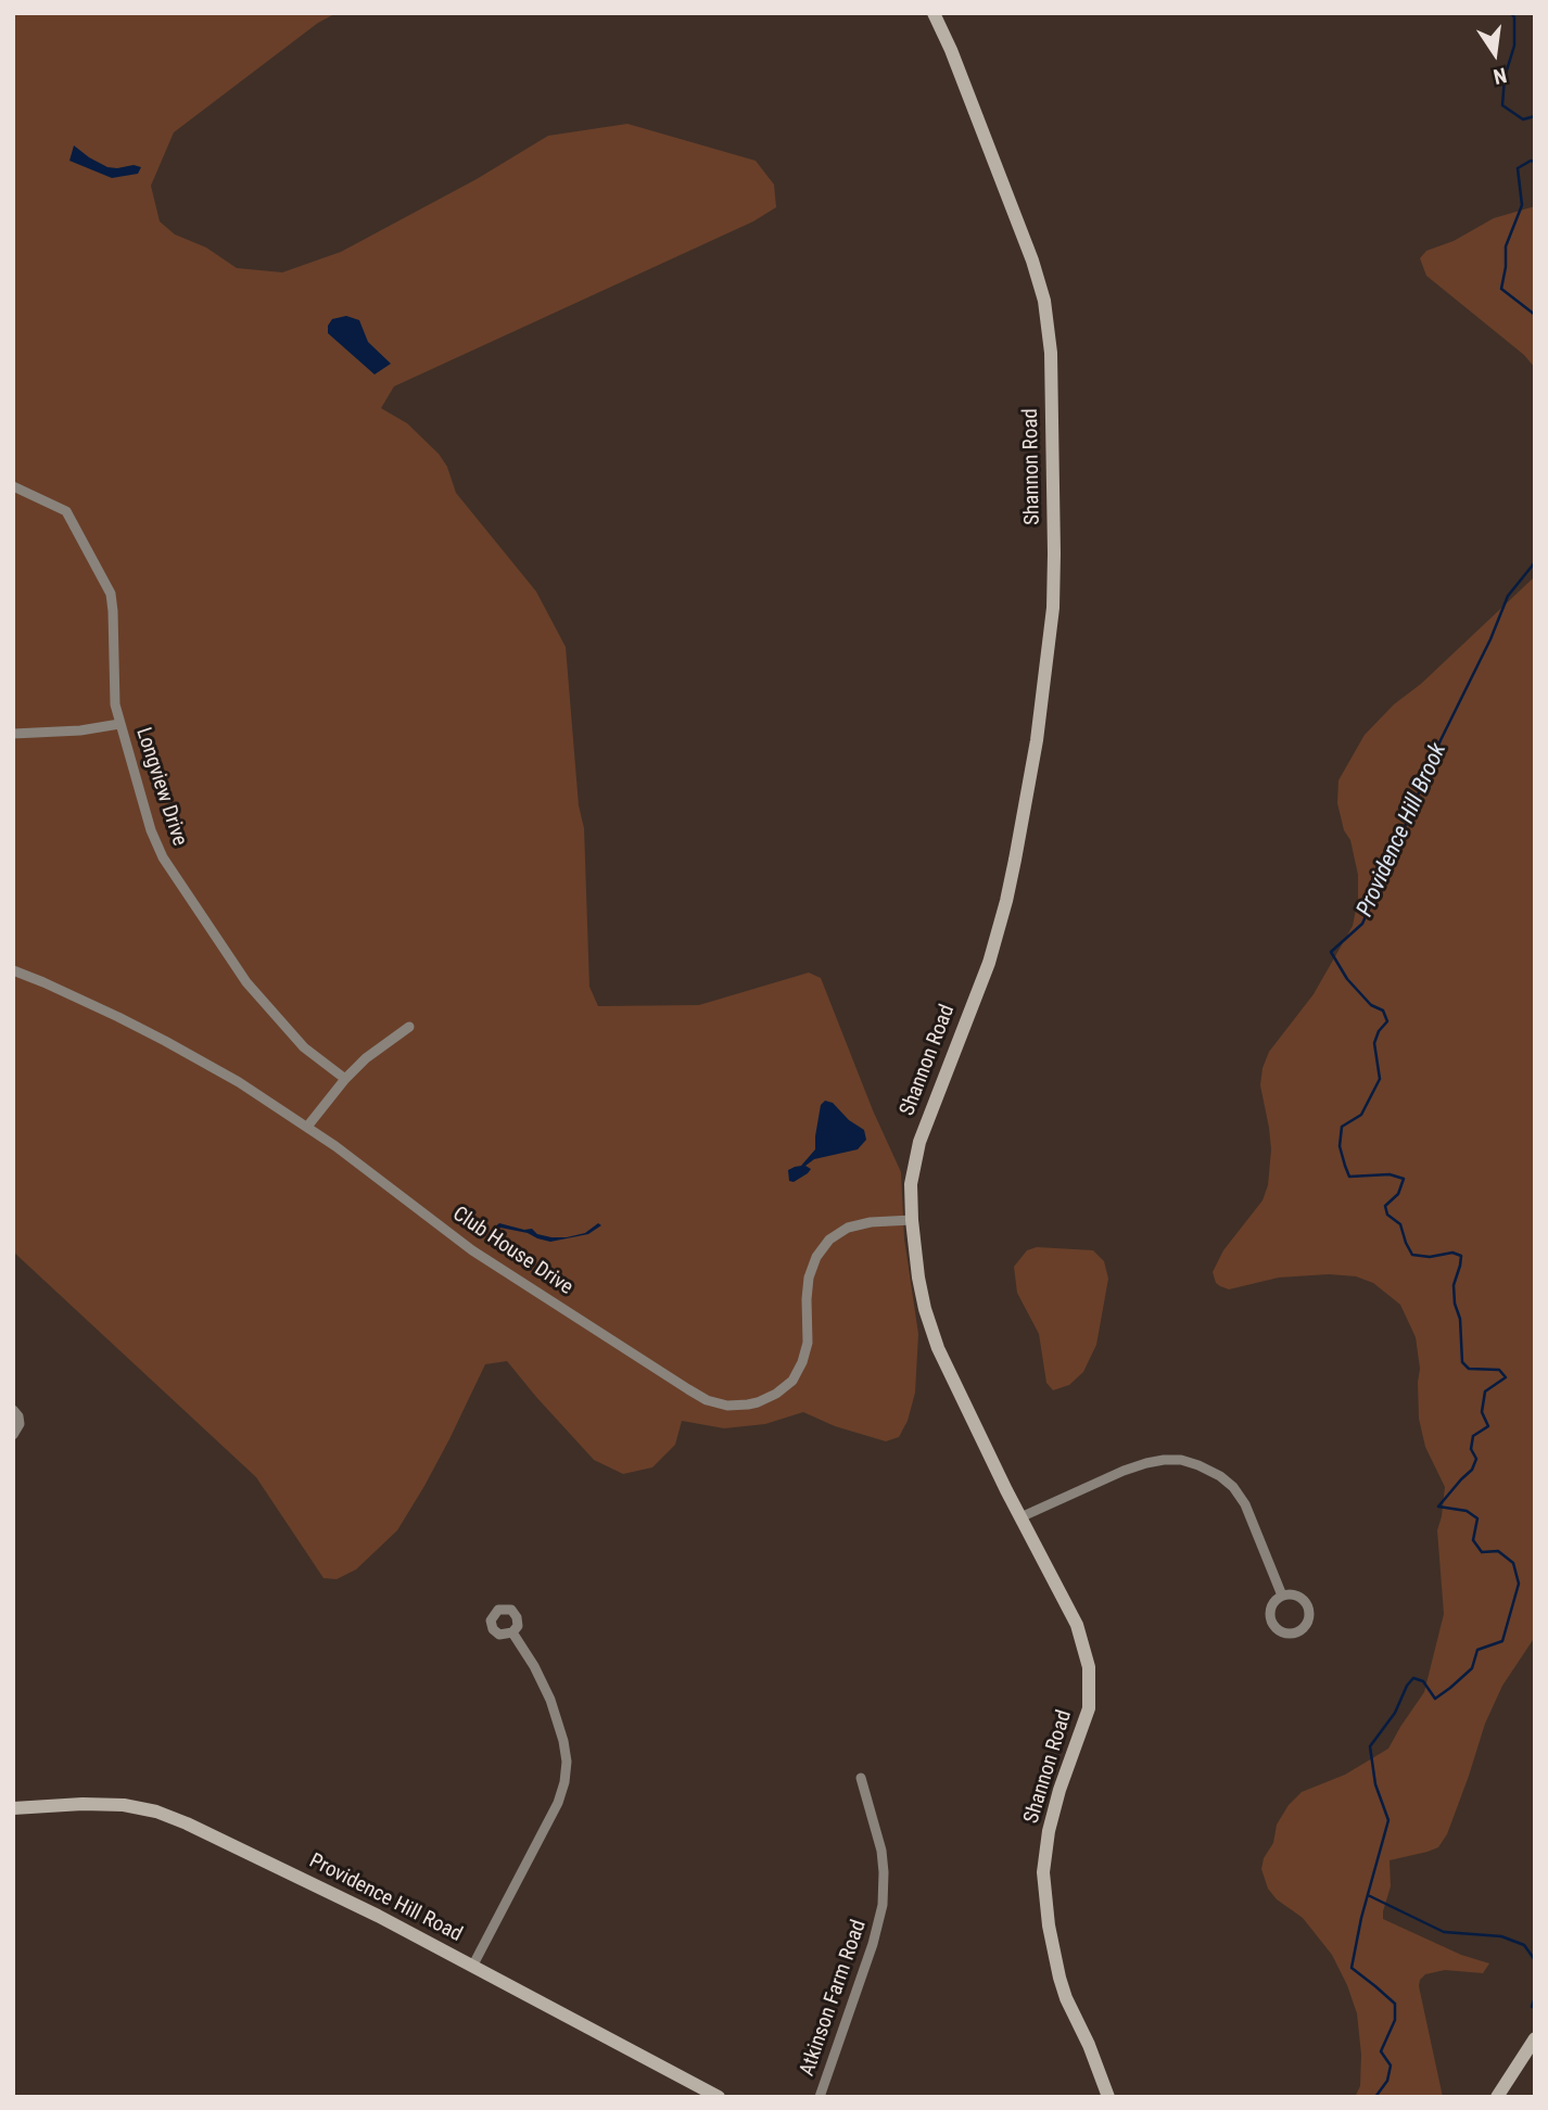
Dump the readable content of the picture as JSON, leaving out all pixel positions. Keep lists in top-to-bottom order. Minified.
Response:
{"streets":{"street":["Shannon Road","Longview Drive","Club House Drive","Providence Hill Road","Atkinson Farm Road"]},"crossings":[["Shannon Road","Club House Drive"]],"water":["Providence Hill Brook"],"north":"bottom"}
